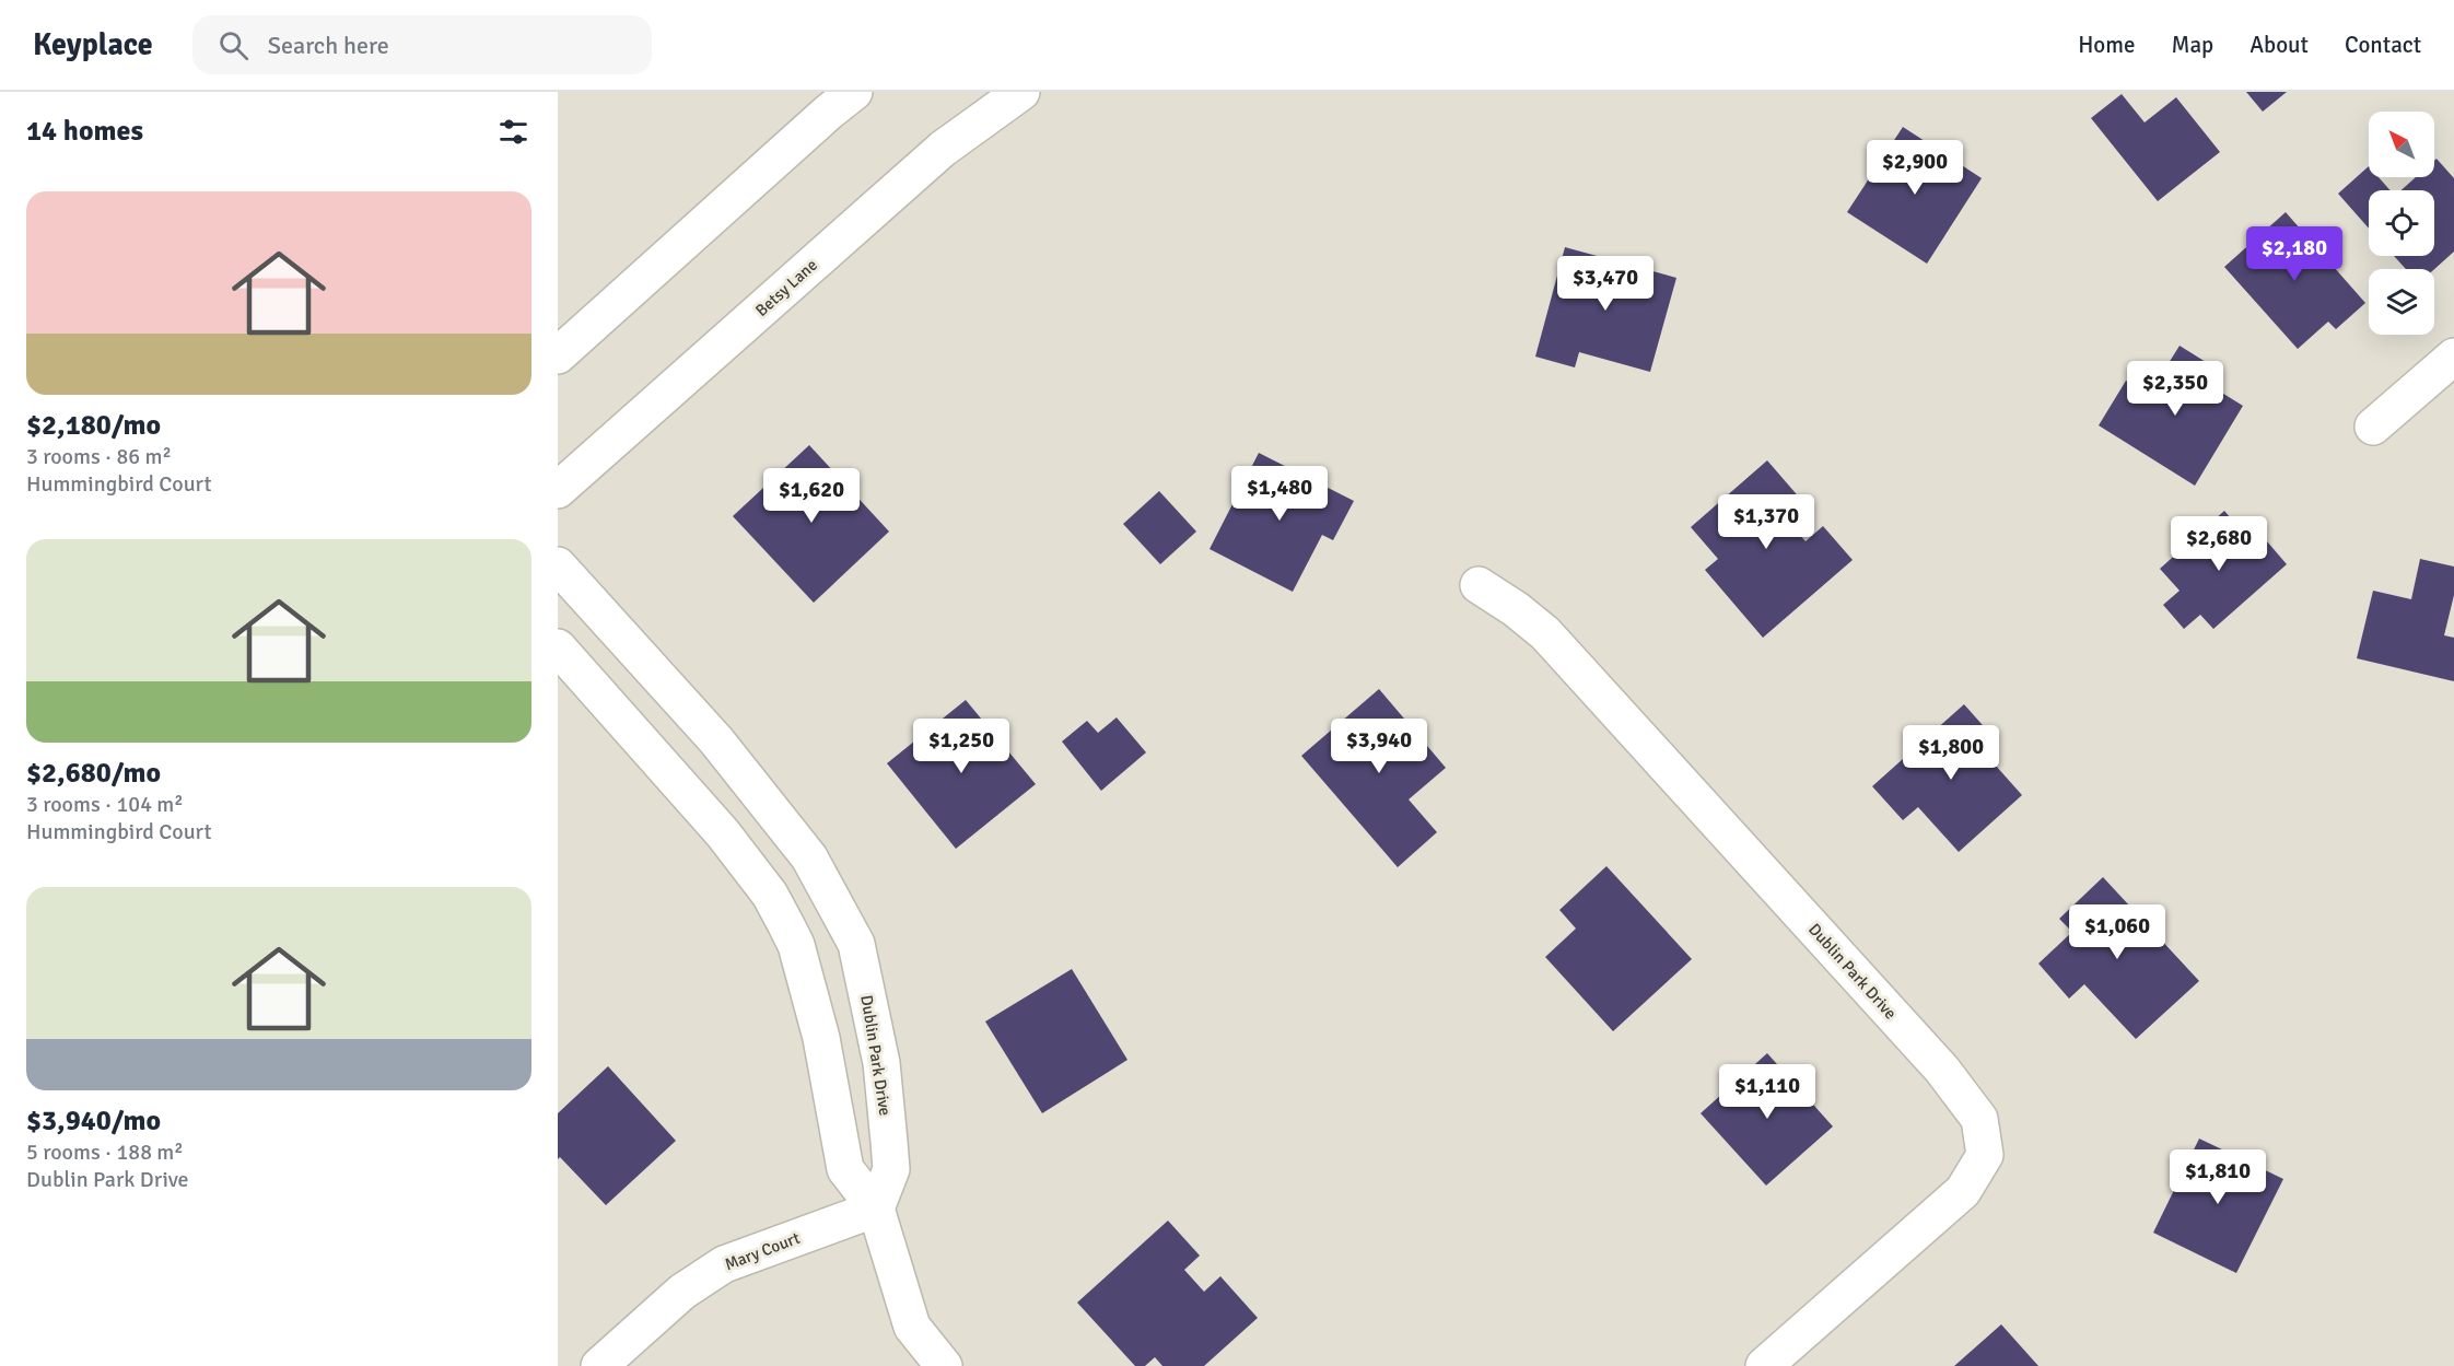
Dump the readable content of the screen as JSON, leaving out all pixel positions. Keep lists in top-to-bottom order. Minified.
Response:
{"streets":{"street":["Betsy Lane","Dublin Park Drive","Mary Court"]},"crossings":[["Dublin Park Drive","Mary Court"]],"north":"top left","page":{"header":"Keyplace","search":"Search here","nav":["Home","Map","About","Contact"],"heading":"14 homes","price":["$2,900","$2,180","$3,470","$2,350","$1,480","$1,620","$1,370","$2,680","$1,250","$3,940","$1,800","$1,060","$1,110","$1,810"],"list":[{"name":"$2,180/mo","note":"3 rooms · 86 m² · Hummingbird Court"},{"name":"$2,680/mo","note":"3 rooms · 104 m² · Hummingbird Court"},{"name":"$3,940/mo","note":"5 rooms · 188 m² · Dublin Park Drive"}]}}
